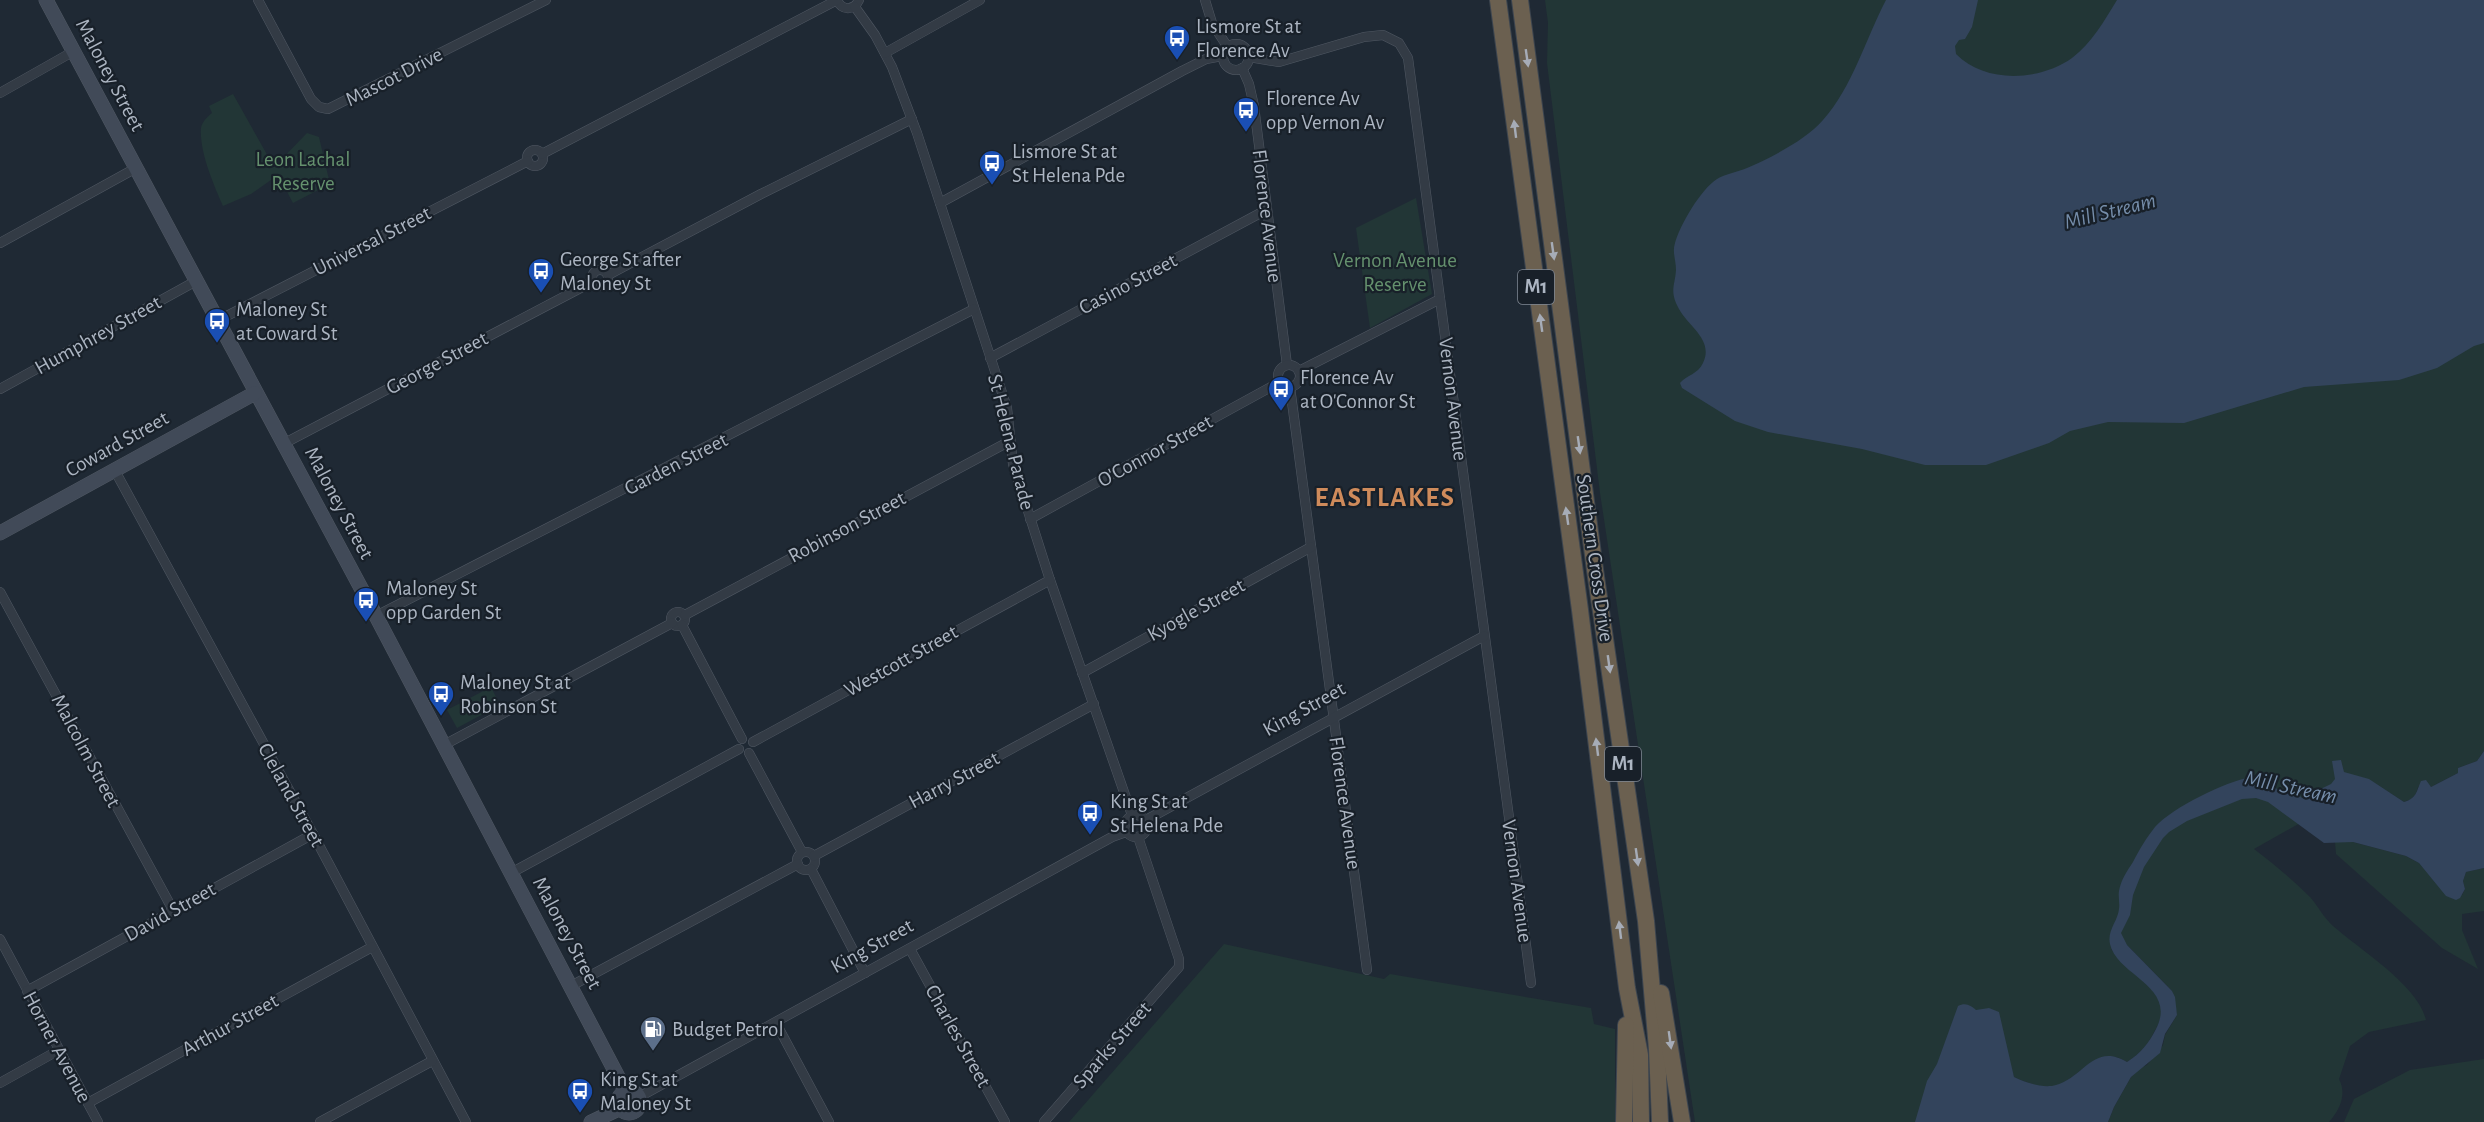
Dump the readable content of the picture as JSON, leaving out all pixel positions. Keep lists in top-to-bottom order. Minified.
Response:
{"streets":{"highway":["M1","Southern Cross Drive"],"main road":["Maloney Street","Coward Street"],"street":["Mascot Drive","Florence Avenue","Universal Street","Casino Street","Humphrey Street","George Street","Vernon Avenue","St Helena Parade","O'Connor Street","Garden Street","Robinson Street","Kyogle Street","Westcott Street","King Street","Malcolm Street","Harry Street","Cleland Street","David Street","Arthur Street","Charles Street","Sparks Street","Horner Avenue"]},"crossings":[["Maloney Street","Universal Street"],["Maloney Street","Humphrey Street"],["Maloney Street","George Street"],["Maloney Street","Coward Street"],["Maloney Street","Garden Street"],["Maloney Street","King Street"],["Florence Avenue","Casino Street"],["Florence Avenue","Vernon Avenue"],["Florence Avenue","O'Connor Street"],["Florence Avenue","Kyogle Street"],["Florence Avenue","King Street"],["Casino Street","St Helena Parade"],["George Street","St Helena Parade"],["Vernon Avenue","King Street"],["St Helena Parade","O'Connor Street"],["St Helena Parade","Garden Street"],["St Helena Parade","Robinson Street"],["St Helena Parade","Kyogle Street"],["St Helena Parade","Westcott Street"],["St Helena Parade","King Street"],["St Helena Parade","Harry Street"],["St Helena Parade","Sparks Street"],["Coward Street","Cleland Street"],["King Street","Charles Street"],["King Street","Sparks Street"],["Malcolm Street","David Street"],["Cleland Street","David Street"],["Cleland Street","Arthur Street"],["David Street","Horner Avenue"],["Arthur Street","Horner Avenue"]],"districts":["EASTLAKES"],"water":["Mill Stream"],"parks":["Leon Lachal Reserve","Vernon Avenue Reserve"],"places":{"bus stop":["Lismore St at Florence Av","Florence Av opp Vernon Av","Lismore St at St Helena Pde","George St after Maloney St","Maloney St at Coward St","Florence Av at O'Connor St","Maloney St opp Garden St","Maloney St at Robinson St","King St at St Helena Pde","King St at Maloney St"],"fuel station":["Budget Petrol"]}}
